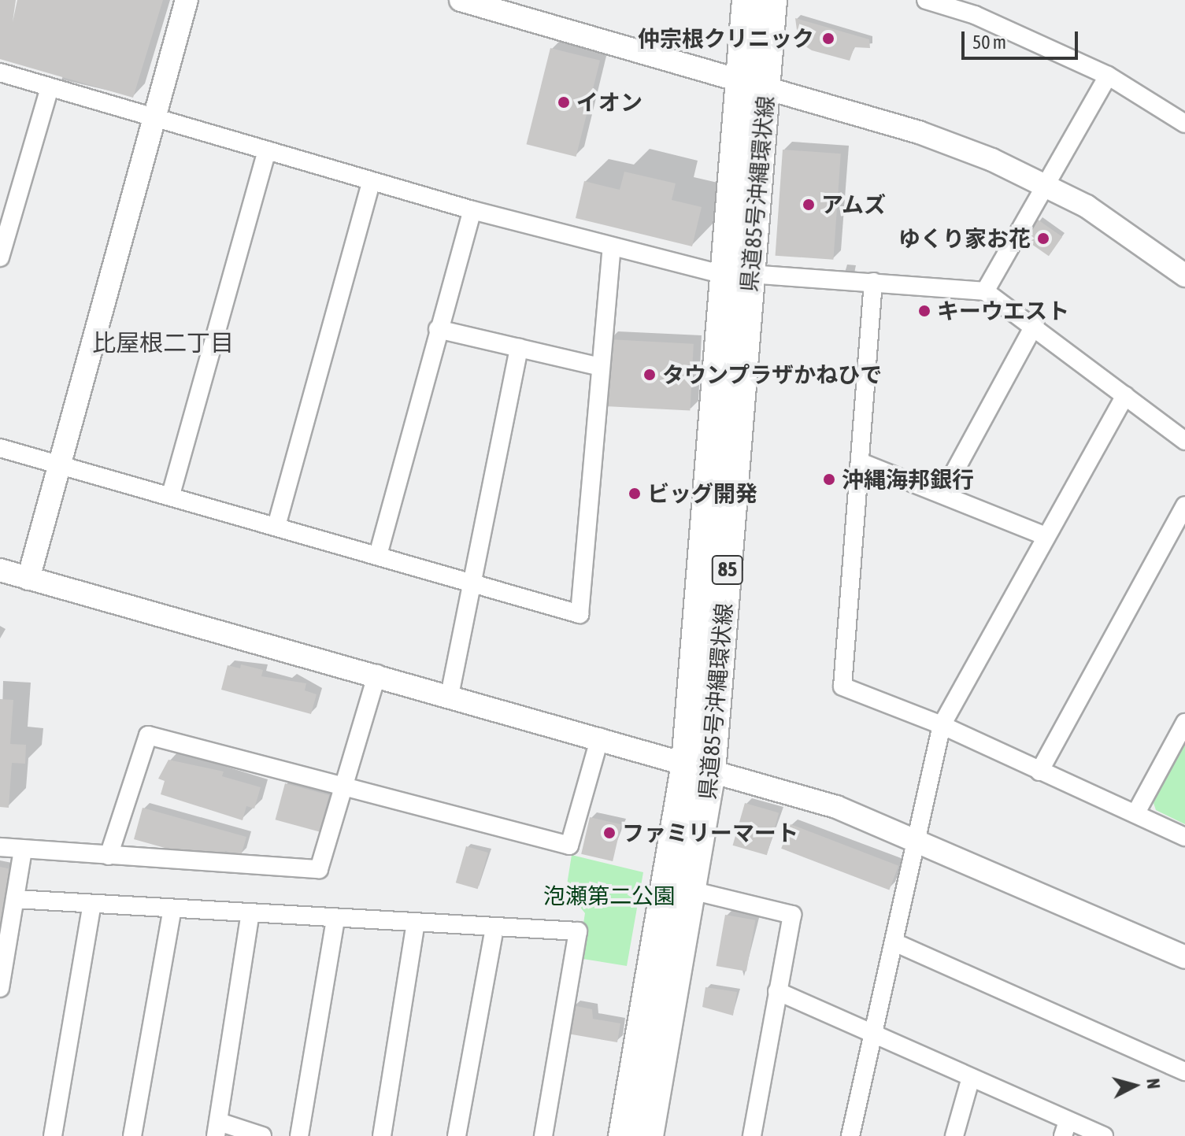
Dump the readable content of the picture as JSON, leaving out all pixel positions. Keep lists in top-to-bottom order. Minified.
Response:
{"streets":{"main road":["県道85号沖縄環状線","85"]},"districts":["比屋根二丁目"],"parks":["泡瀬第二公園"],"places":["仲宗根クリニック","イオン","アムズ","ゆくり家お花","キーウエスト","タウンプラザかねひで","沖縄海邦銀行","ビッグ開発","ファミリーマート"],"scale_bar":"50 m","north":"right"}
